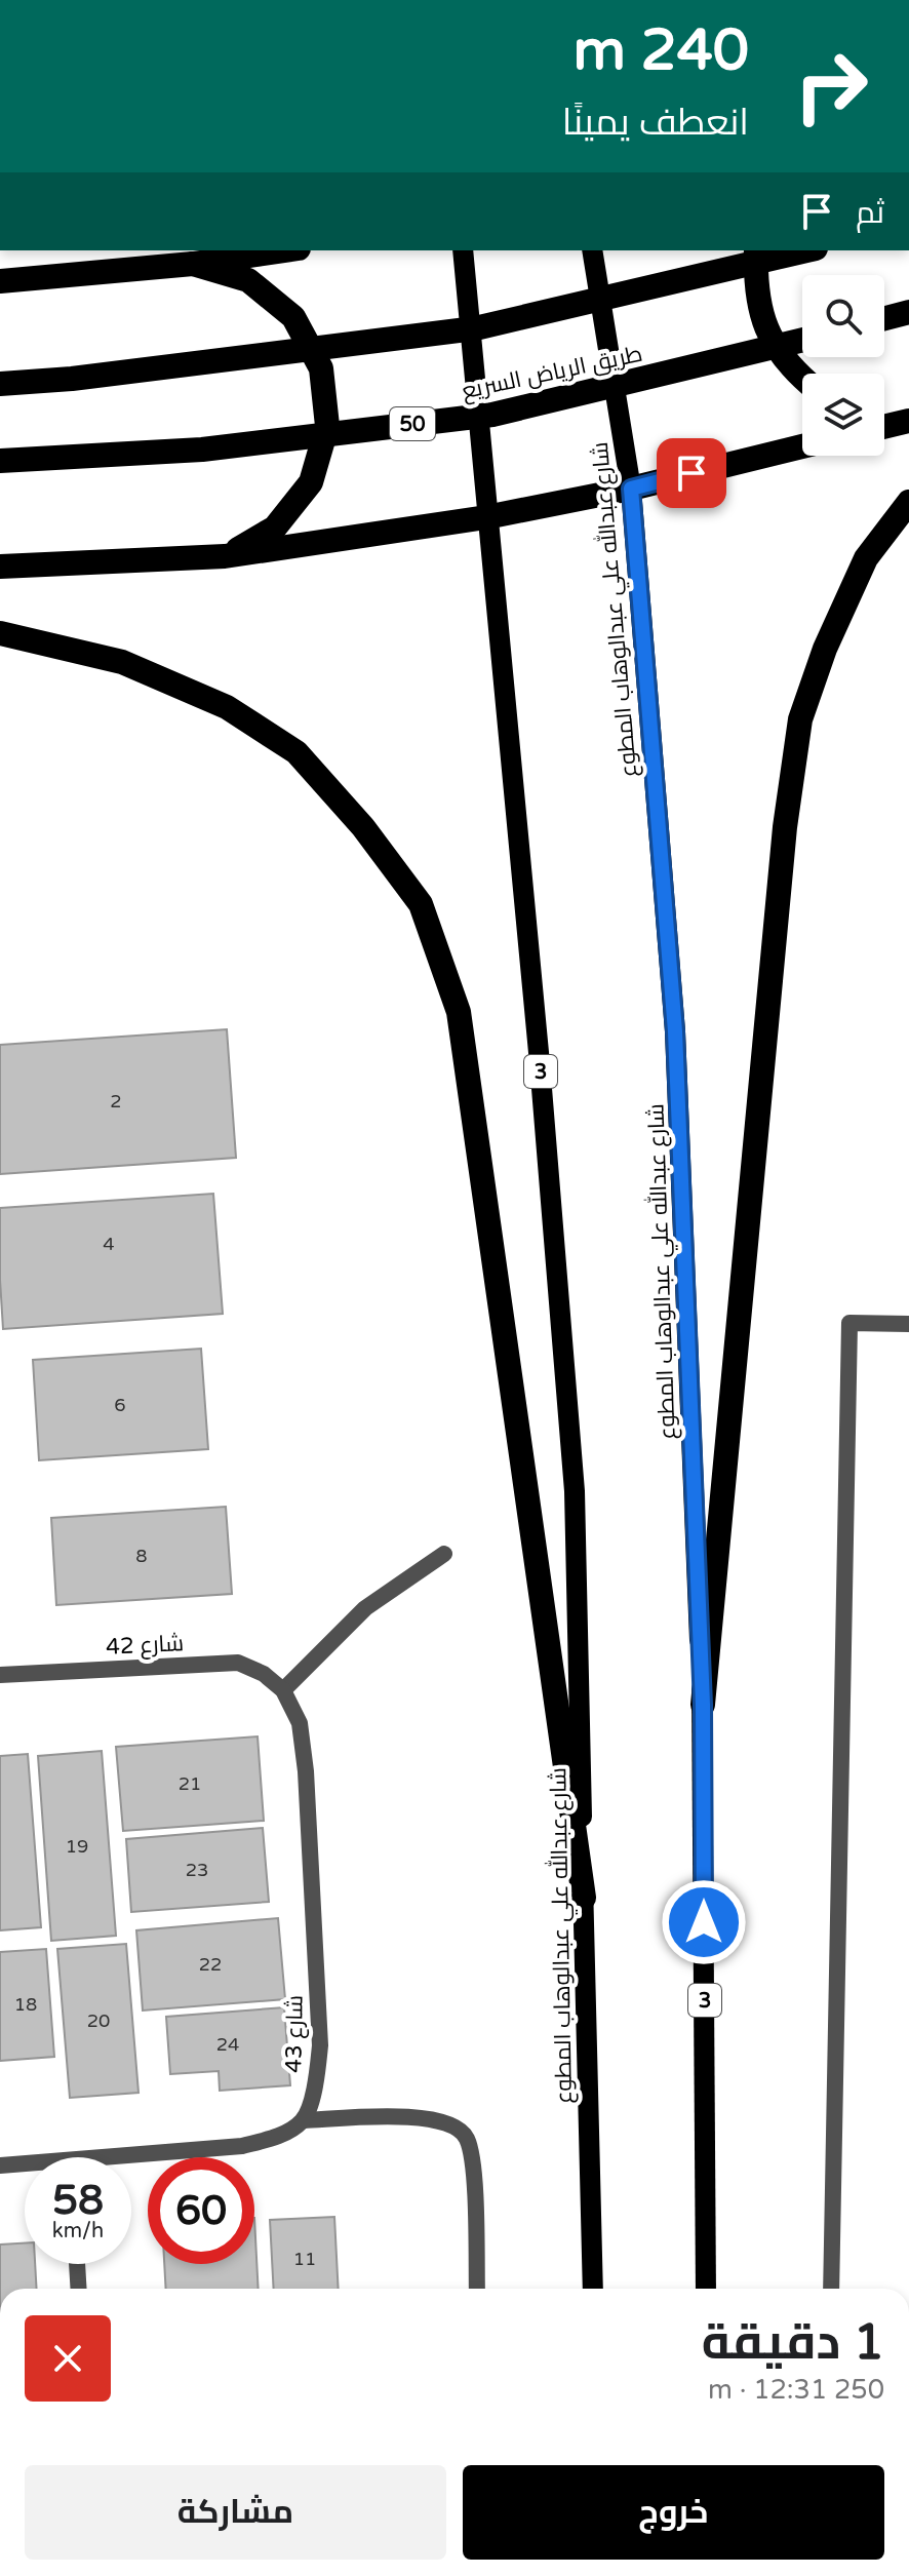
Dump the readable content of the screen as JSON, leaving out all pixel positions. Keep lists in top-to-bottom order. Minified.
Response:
{"streets":{"highway":["طريق الرياض السريع","50"],"main road":["شارع عبدالله علي عبدالوهاب المطوع","3"],"street":["شارع 42","شارع 43"]},"crossings":[["شارع 42","شارع 43"]],"house_numbers":["2","4","6","8","21","19","23","22","18","20","24","11"],"page":{"turn":["240 m","انعطف يمينًا"],"then":"ثم","speed":"58 km/h","limit":"60","heading":["1 دقيقة","250 m · 12:31"],"buttons":["خروج","مشاركة"]}}
